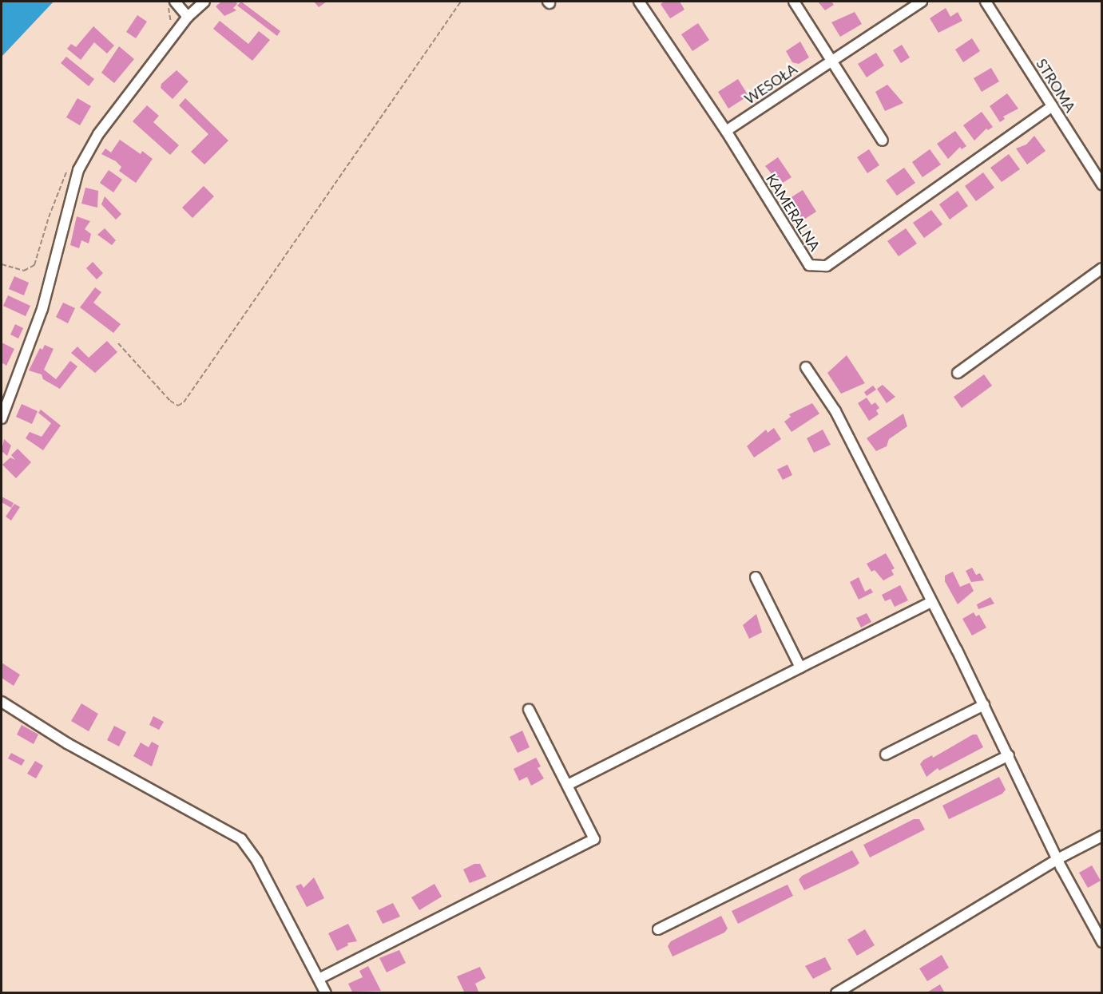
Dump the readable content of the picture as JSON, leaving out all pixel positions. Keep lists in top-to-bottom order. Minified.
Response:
{"streets":{"street":["WESOŁA","STROMA","KAMERALNA"]},"crossings":[["WESOŁA","KAMERALNA"],["STROMA","KAMERALNA"]]}
